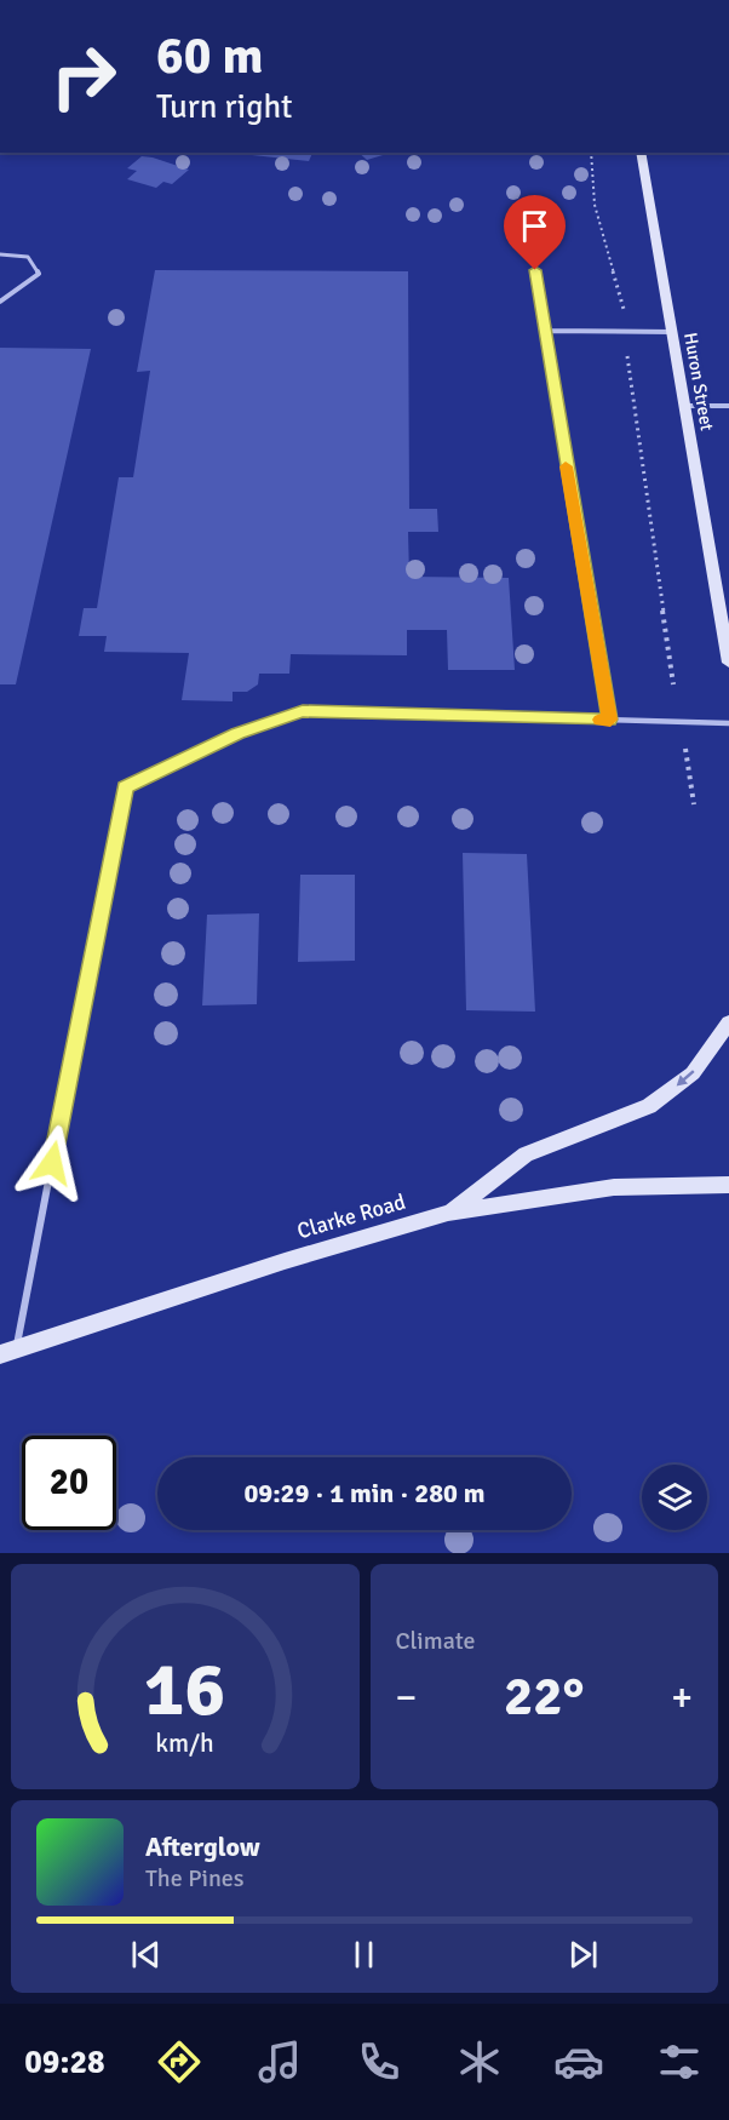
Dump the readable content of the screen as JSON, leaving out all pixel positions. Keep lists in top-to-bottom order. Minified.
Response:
{"streets":{"main road":["Huron Street","Clarke Road"]},"page":{"turn":["60 m","Turn right"],"limit":"20","trip":"09:29 · 1 min · 280 m","tile":"Climate","heat":["−","22°","+"],"song":["Afterglow","The Pines"],"tabs":"09:28","gauge":["16","km/h"]}}
